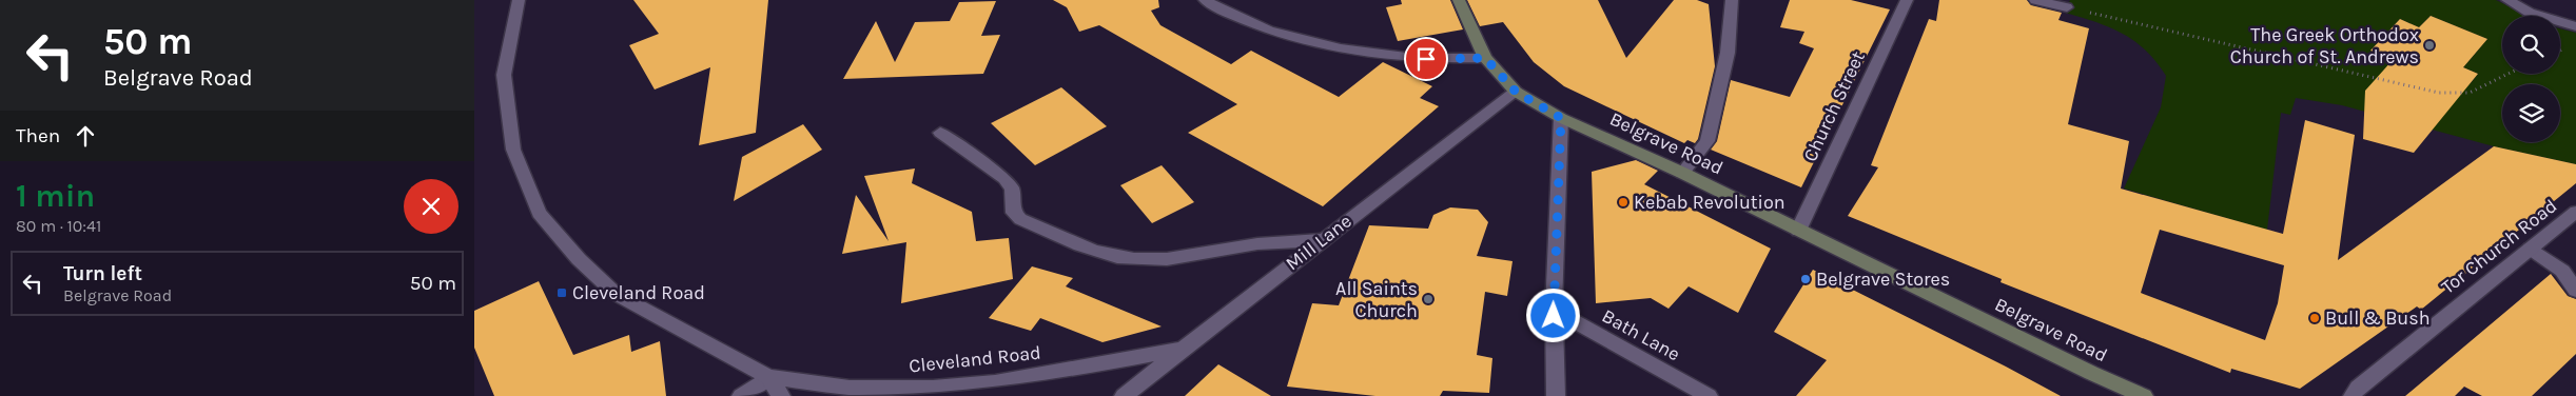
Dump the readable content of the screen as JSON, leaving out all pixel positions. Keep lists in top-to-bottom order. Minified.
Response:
{"streets":{"street":["Church Street","Belgrave Road","Mill Lane","Tor Church Road","Bath Lane","Cleveland Road"]},"crossings":[["Church Street","Belgrave Road"],["Belgrave Road","Mill Lane"],["Mill Lane","Cleveland Road"]],"places":{"other":["The Greek Orthodox Church of St. Andrews","Kebab Revolution","Belgrave Stores","All Saints Church","Bull & Bush"],"transit":["Cleveland Road"]},"page":{"turn":["50 m","Belgrave Road"],"then":"Then","heading":["1 min","80 m · 10:41"],"list":[{"name":"Turn left","note":"Belgrave Road","value":"50 m"}]}}
